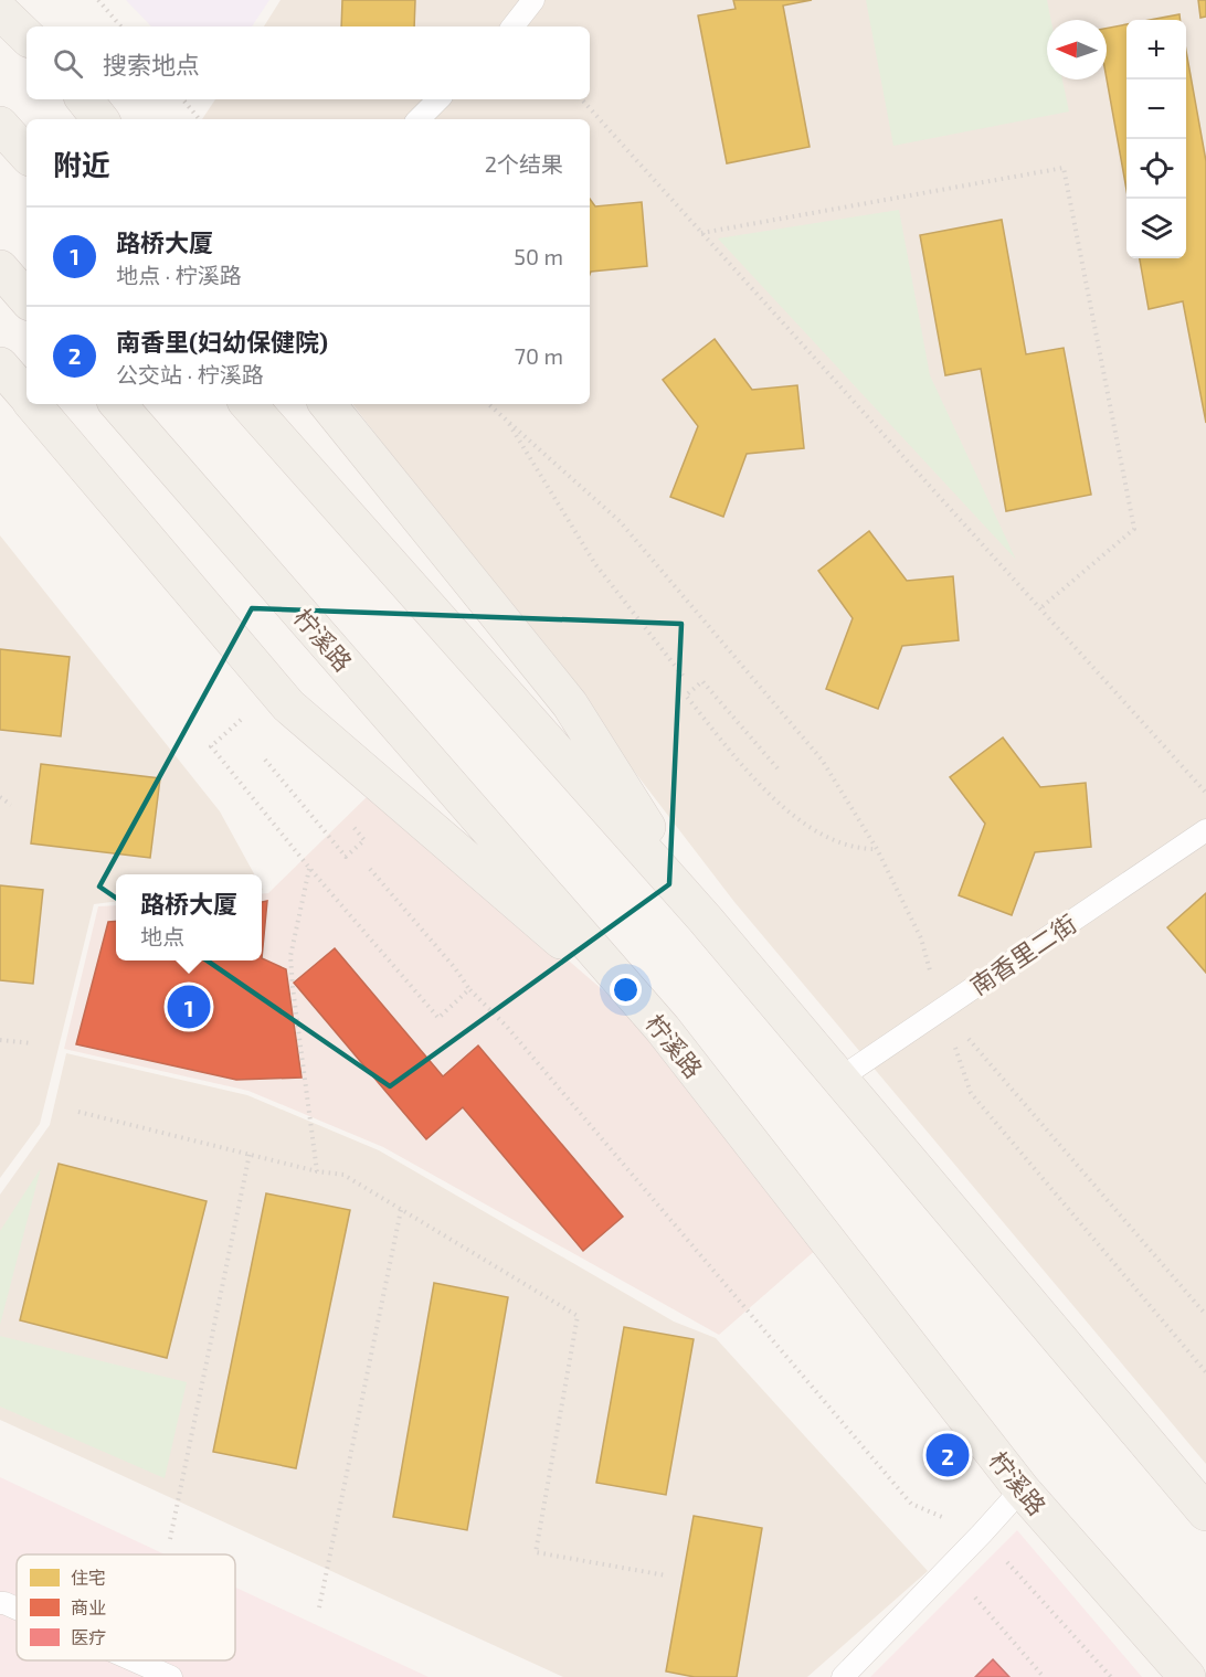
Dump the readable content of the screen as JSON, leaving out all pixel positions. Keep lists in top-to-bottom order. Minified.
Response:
{"streets":{"main road":["柠溪路"],"lane":["南香里二街"]},"legend":["住宅","商业","医疗"],"north":"left","page":{"map_buttons":["+","−"],"search":"搜索地点","heading":["附近","2个结果"],"list":[{"mark":"1","name":"路桥大厦","note":"地点 · 柠溪路","value":"50 m"},{"mark":"2","name":"南香里(妇幼保健院)","note":"公交站 · 柠溪路","value":"70 m"}],"popup":["路桥大厦","地点"],"pins":["1","2"]}}
